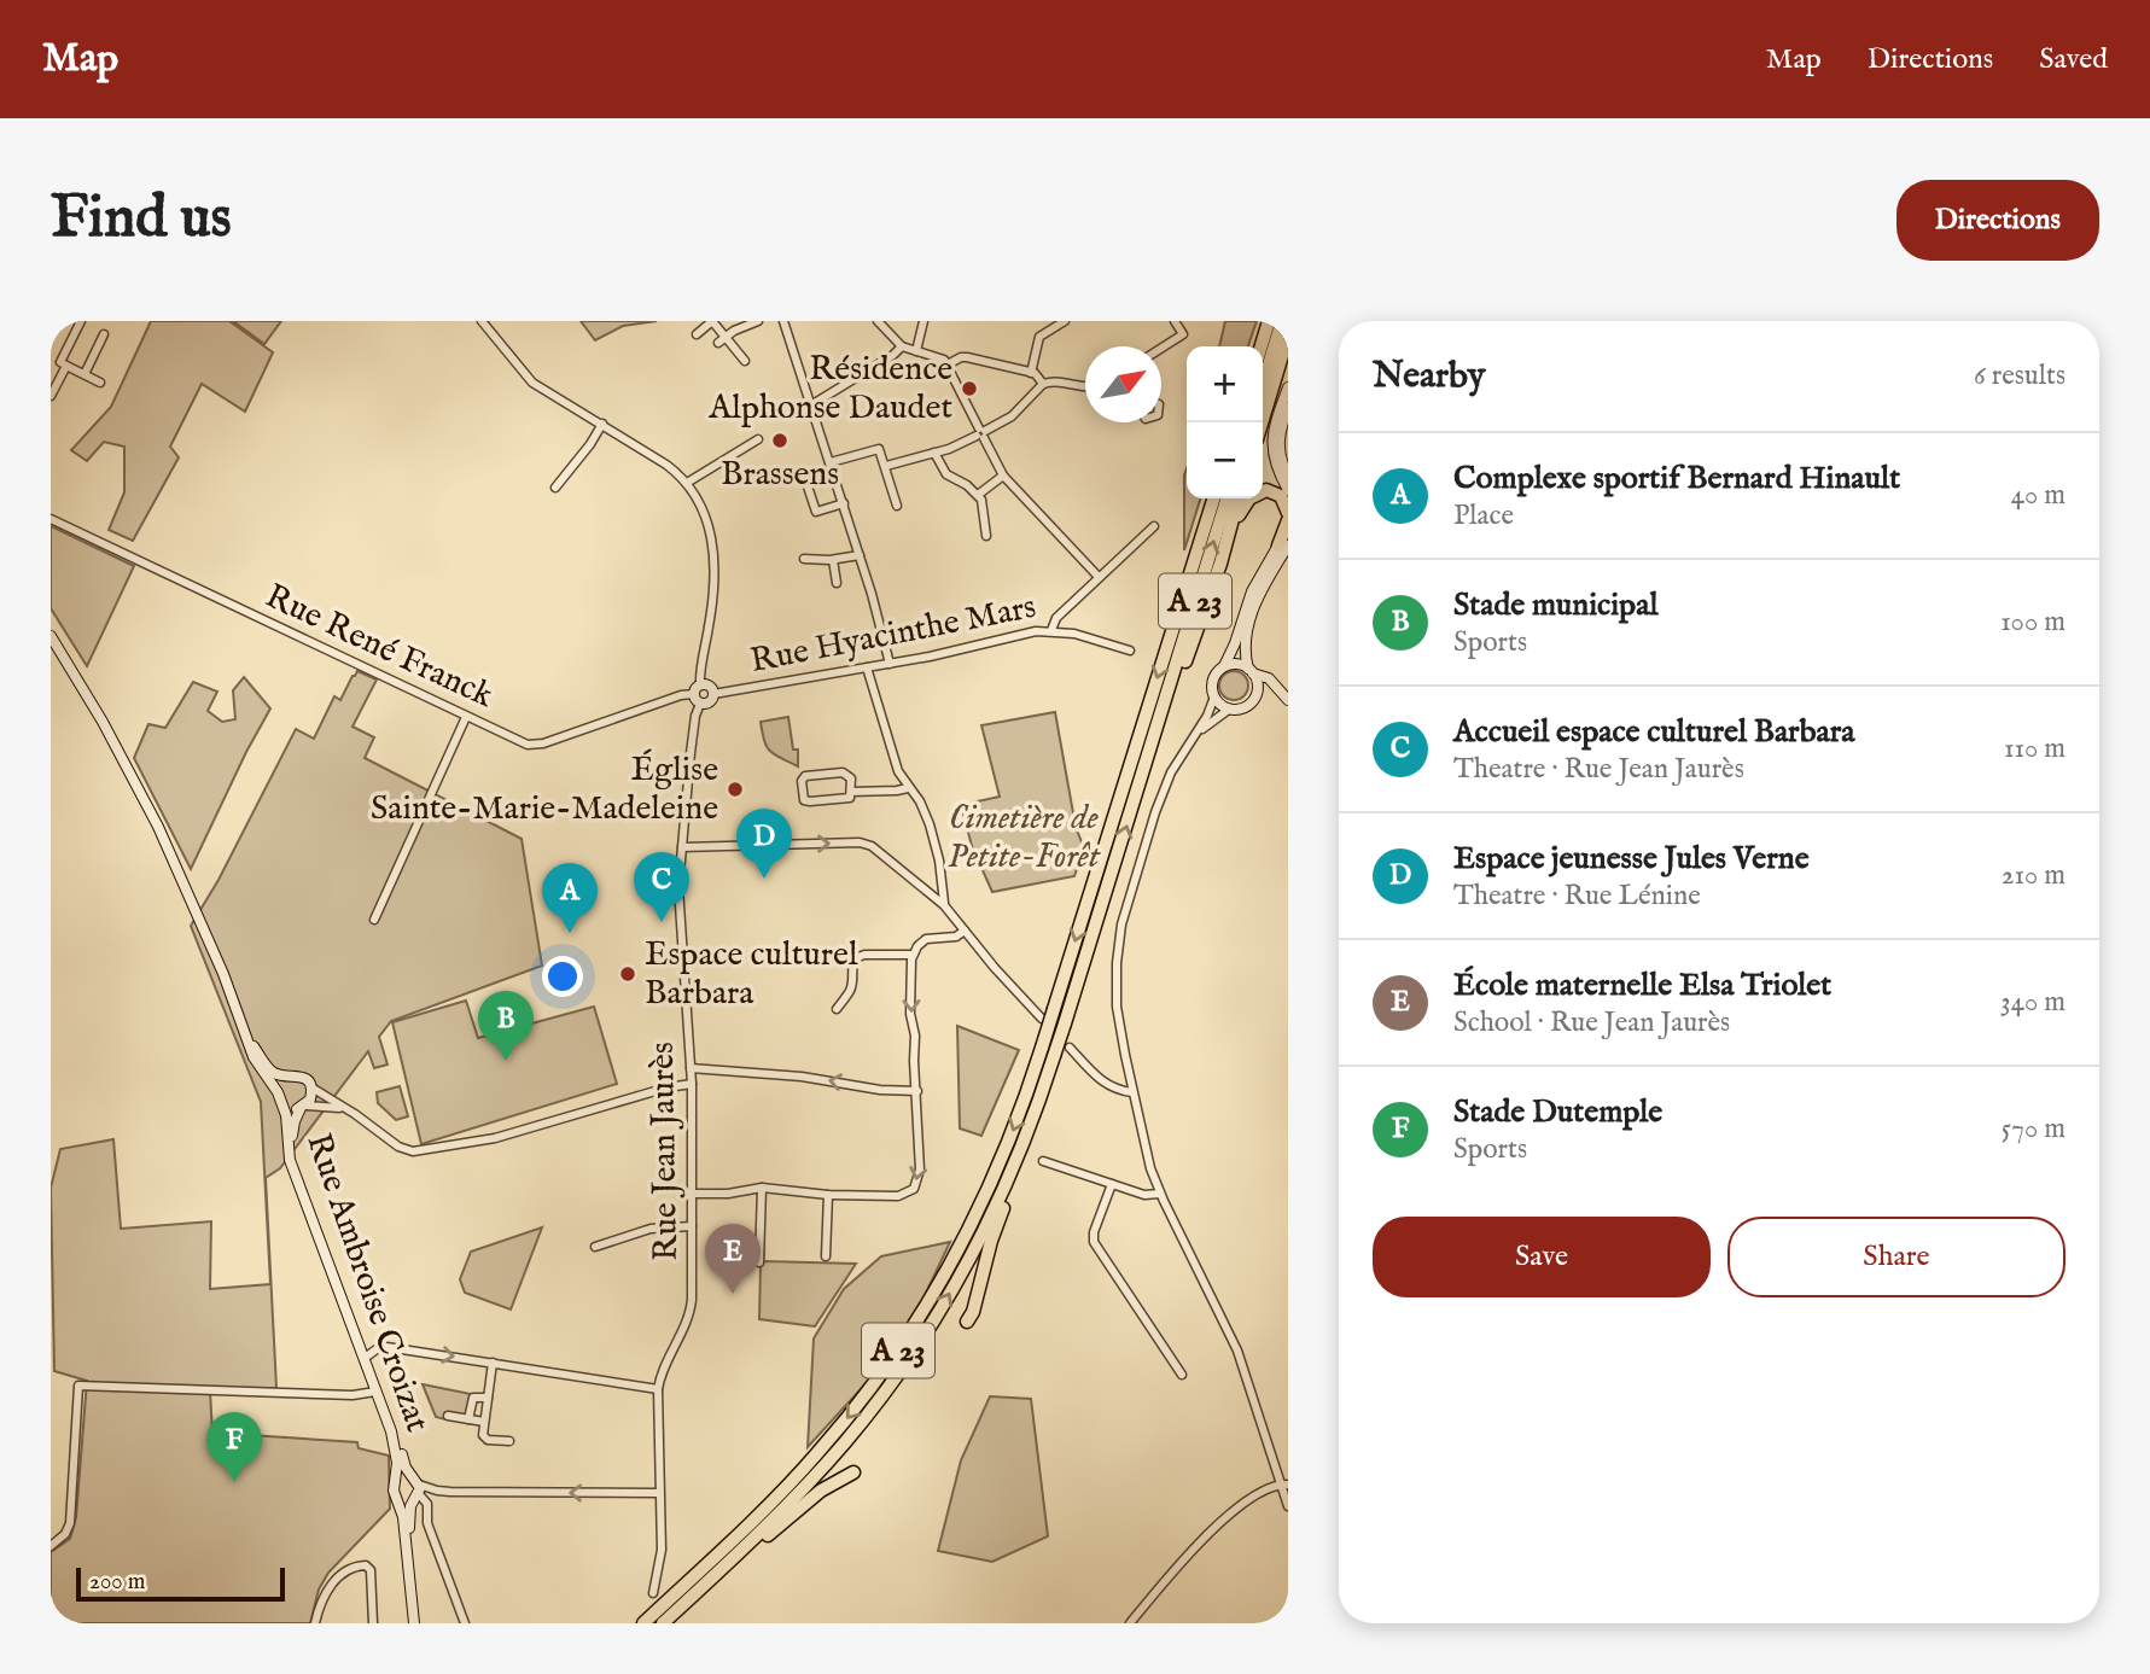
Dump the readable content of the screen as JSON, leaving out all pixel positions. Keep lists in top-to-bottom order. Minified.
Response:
{"streets":{"highway":["A 23"],"main road":["Rue Ambroise Croizat"],"street":["Rue Hyacinthe Mars","Rue René Franck","Rue Jean Jaurès"]},"crossings":[["Rue René Franck","Rue Jean Jaurès"]],"parks":["Cimetière de Petite-Forêt"],"places":["Résidence Alphonse Daudet","Brassens","Église Sainte-Marie-Madeleine","Espace culturel Barbara"],"scale_bar":"200 m","north":"top right","page":{"header":"Map","nav":["Map","Directions","Saved"],"buttons":["Directions",["Save","Share"]],"title":"Find us","heading":["Nearby","6 results"],"map_buttons":["+","−"],"list":[{"mark":"A","name":"Complexe sportif Bernard Hinault","note":"Place","value":"40 m"},{"mark":"B","name":"Stade municipal","note":"Sports","value":"100 m"},{"mark":"C","name":"Accueil espace culturel Barbara","note":"Theatre · Rue Jean Jaurès","value":"110 m"},{"mark":"D","name":"Espace jeunesse Jules Verne","note":"Theatre · Rue Lénine","value":"210 m"},{"mark":"E","name":"École maternelle Elsa Triolet","note":"School · Rue Jean Jaurès","value":"340 m"},{"mark":"F","name":"Stade Dutemple","note":"Sports","value":"570 m"}],"pins":["D","C","A","B","E","F"],"scale":"200 m"}}
